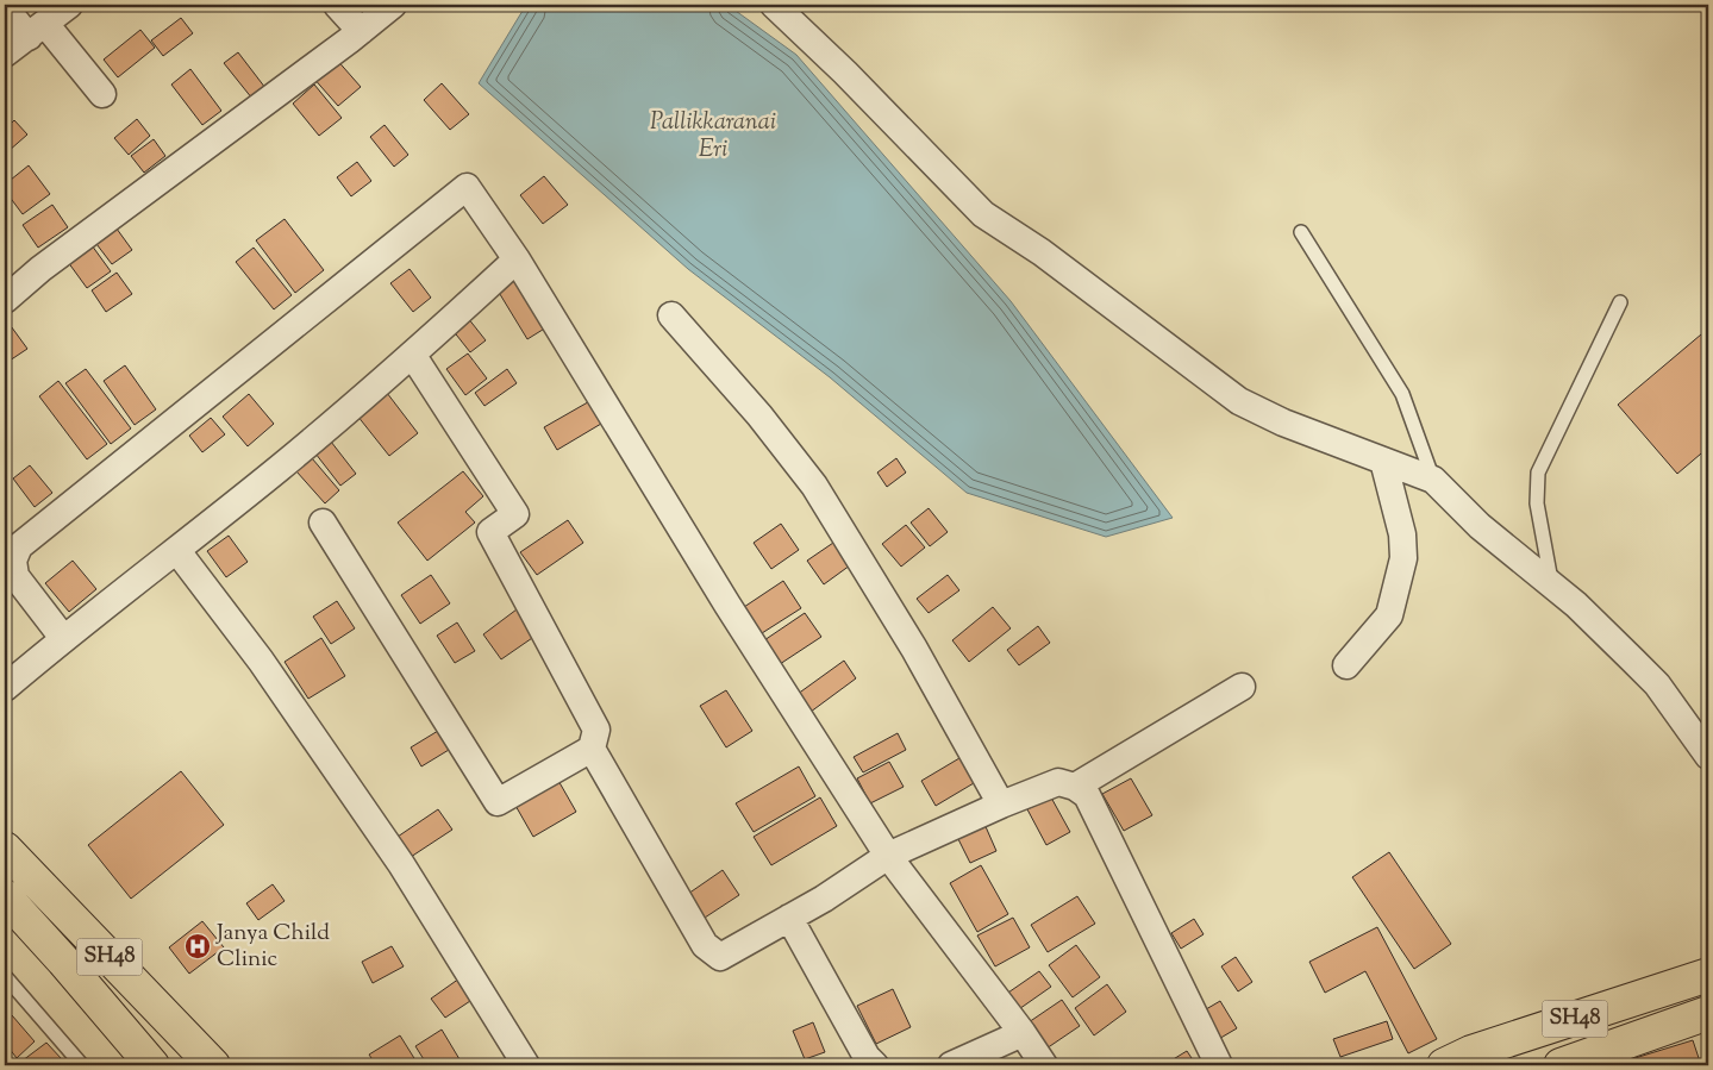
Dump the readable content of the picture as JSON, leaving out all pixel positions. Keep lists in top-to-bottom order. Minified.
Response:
{"streets":{"main road":["SH48"]},"water":["Pallikkaranai Eri"],"places":{"hospital":["Janya Child Clinic"]}}
